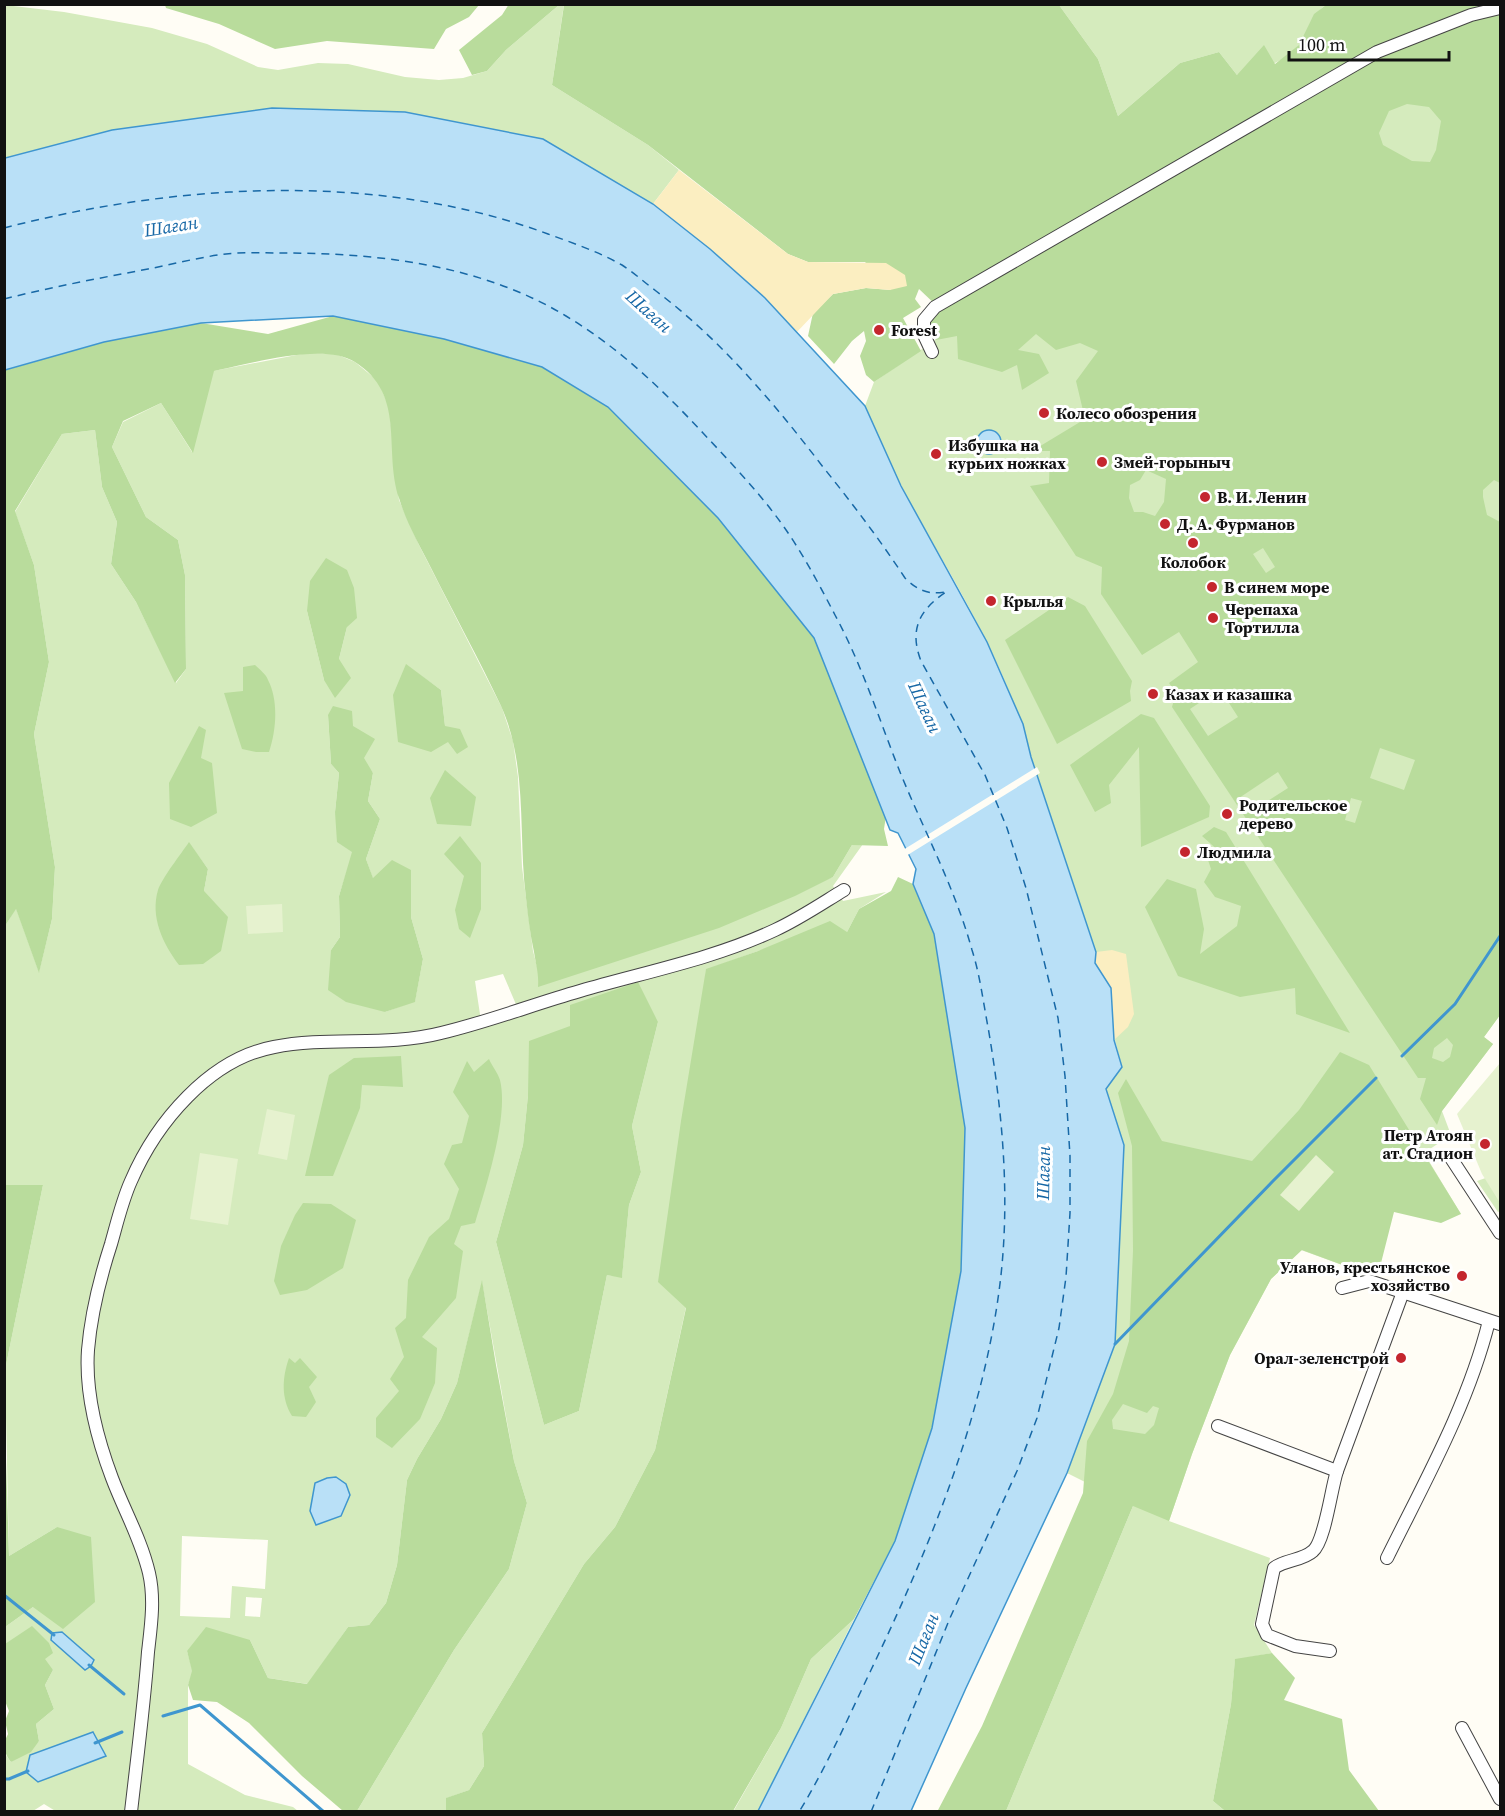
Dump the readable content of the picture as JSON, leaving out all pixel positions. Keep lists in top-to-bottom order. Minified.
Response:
{"water":["Шаған"],"places":["Forest","Колесо обозрения","Избушка на курьих ножках","Змей-горыныч","В. И. Ленин","Д. А. Фурманов","Колобок","В синем море","Крылья","Черепаха Тортилла","Казах и казашка","Родительское дерево","Людмила","Петр Атоян ат. Стадион","Уланов, крестьянское хозяйство","Орал-зеленстрой"],"scale_bar":"100 m"}
